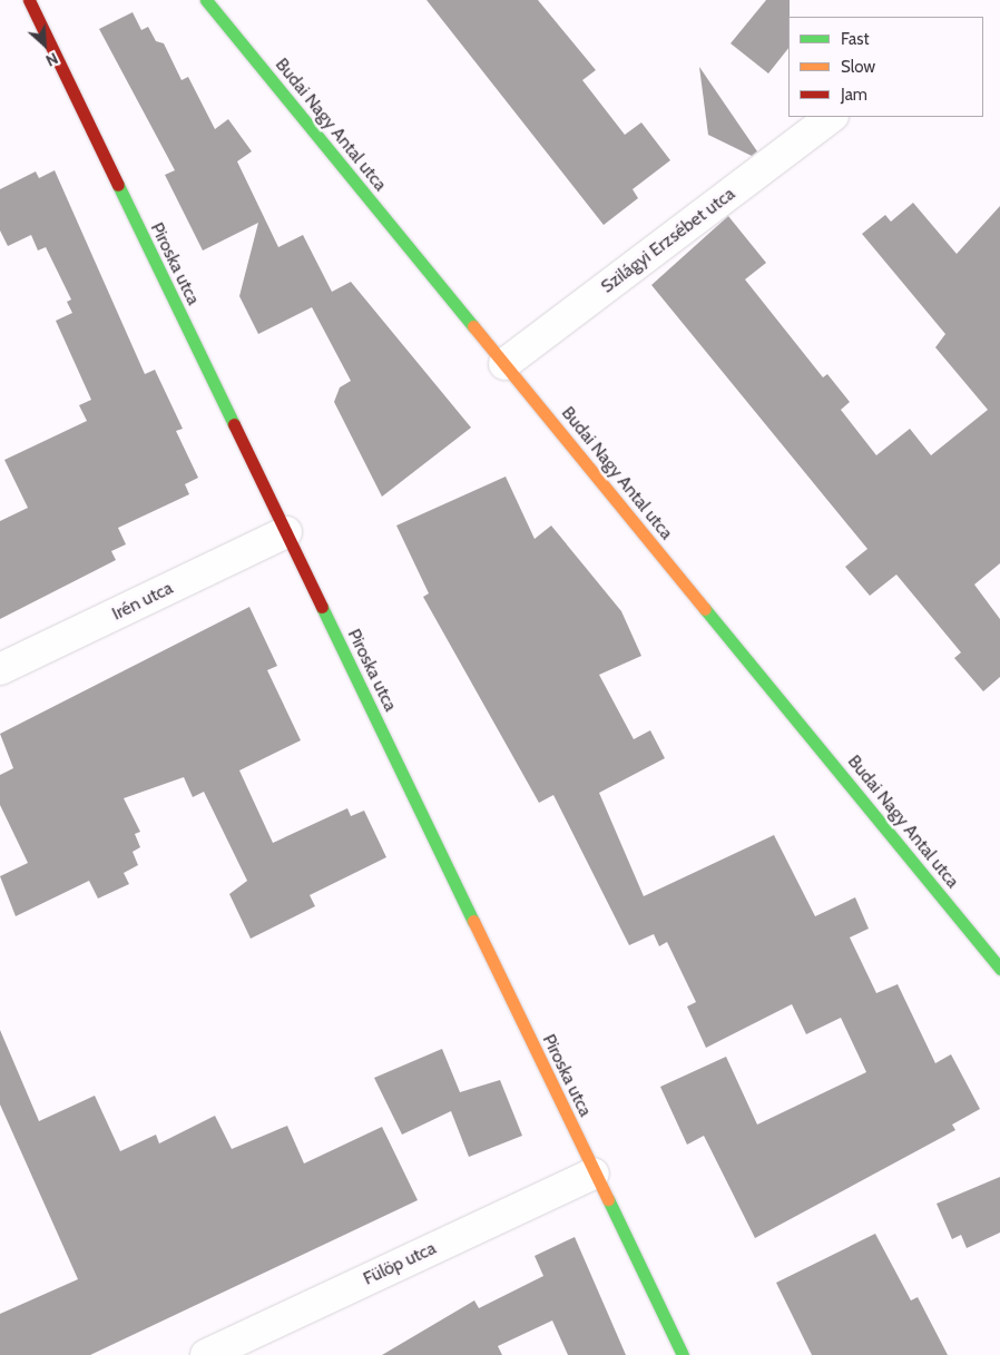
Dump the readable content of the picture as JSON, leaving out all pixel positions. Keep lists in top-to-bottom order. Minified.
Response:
{"streets":{"street":["Budai Nagy Antal utca","Szilágyi Erzsébet utca","Piroska utca","Irén utca","Fülöp utca"]},"crossings":[["Budai Nagy Antal utca","Szilágyi Erzsébet utca"],["Piroska utca","Irén utca"],["Piroska utca","Fülöp utca"]],"legend":["Fast","Slow","Jam"],"north":"bottom right"}
